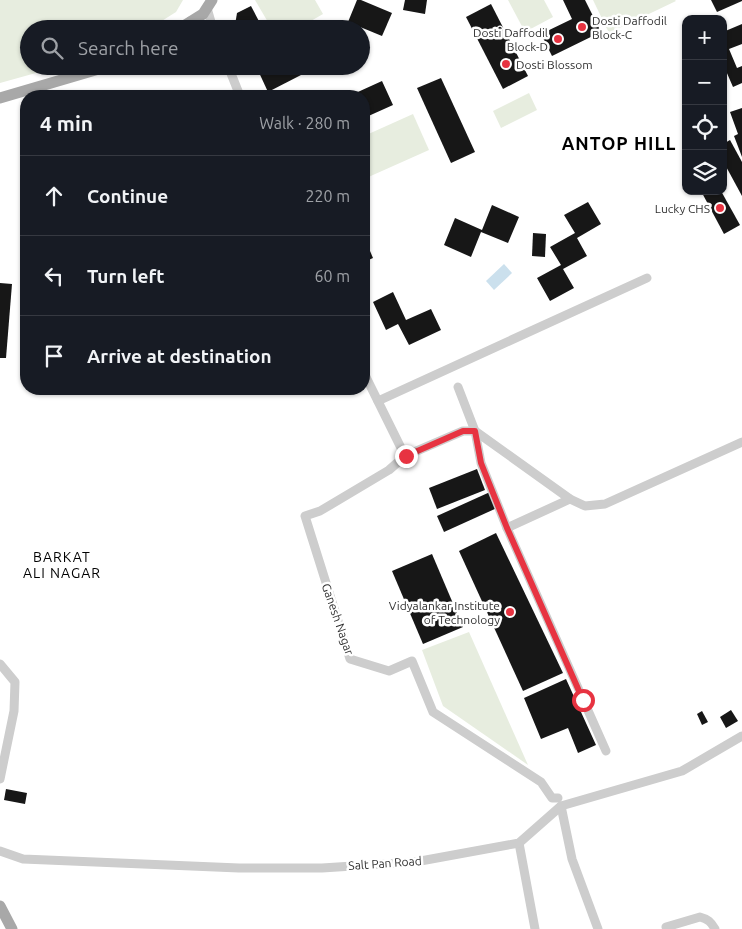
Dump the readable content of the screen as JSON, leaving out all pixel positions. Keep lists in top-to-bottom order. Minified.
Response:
{"streets":{"street":["Ganesh Nagar","Salt Pan Road"]},"districts":["ANTOP HILL","BARKAT ALI NAGAR"],"places":["Dosti Daffodil Block-C","Dosti Daffodil Block-D","Dosti Blossom","Lucky CHS","Vidyalankar Institute of Technology"],"page":{"map_buttons":["+","−"],"search":"Search here","heading":["4 min","Walk · 280 m"],"list":[["Continue","220 m"],["Turn left","60 m"],"Arrive at destination"]}}
